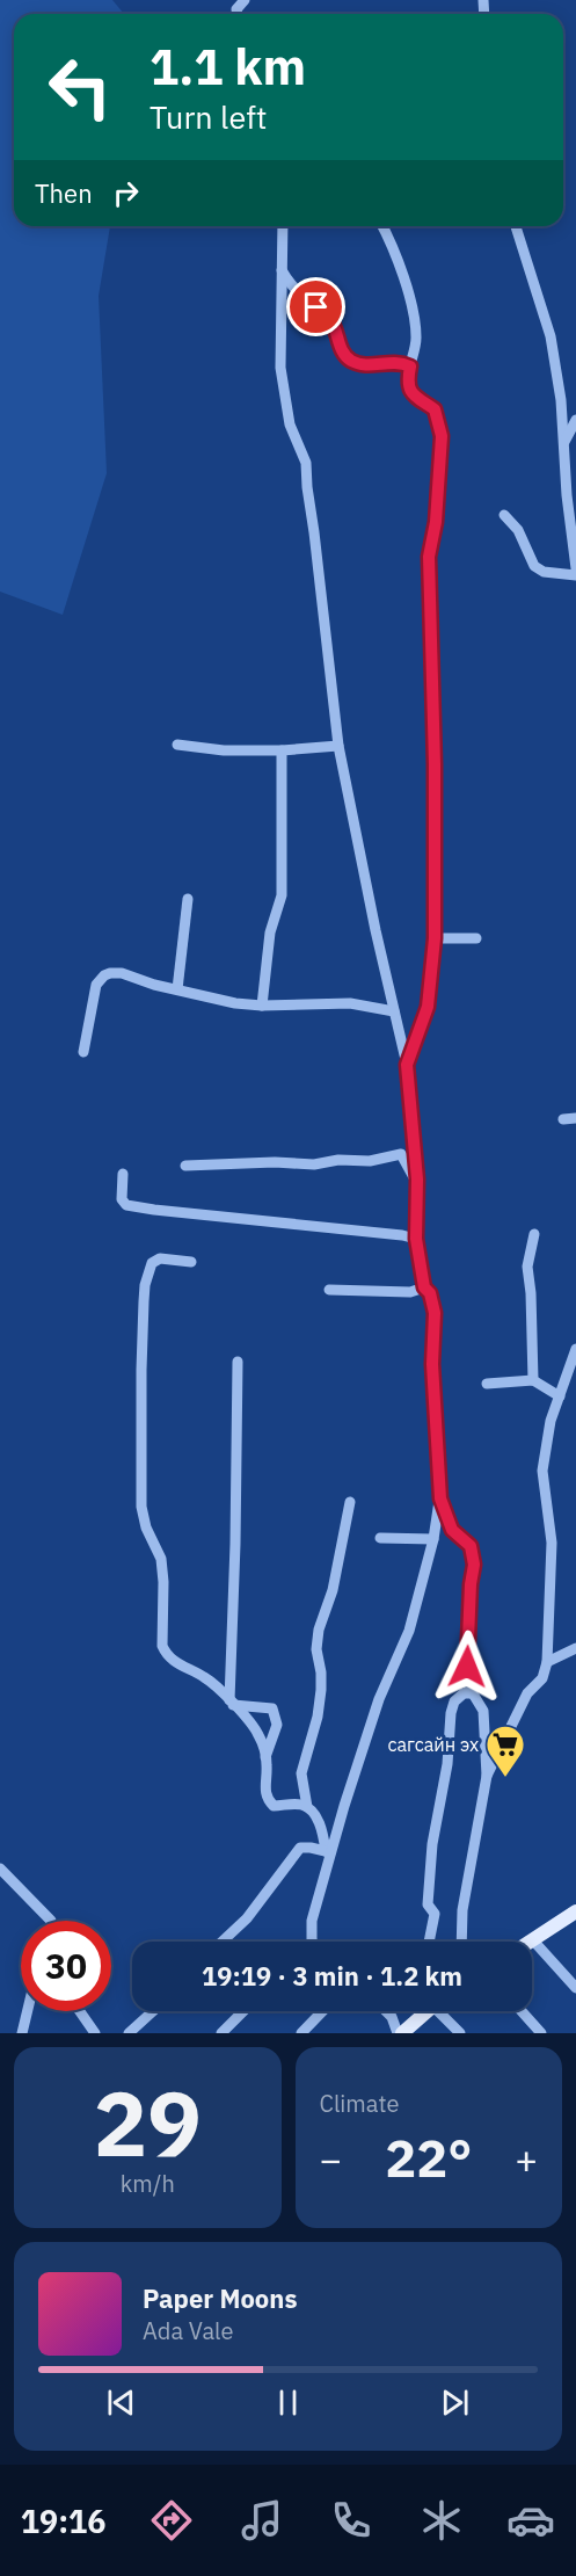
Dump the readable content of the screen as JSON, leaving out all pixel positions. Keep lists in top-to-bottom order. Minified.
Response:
{"places":{"supermarket":["сагсайн эх"]},"page":{"turn":["1.1 km","Turn left"],"then":"Then","limit":"30","trip":"19:19 · 3 min · 1.2 km","tile":[["29","km/h"],"Climate"],"heat":["−","22°","+"],"song":["Paper Moons","Ada Vale"],"tabs":"19:16"}}
